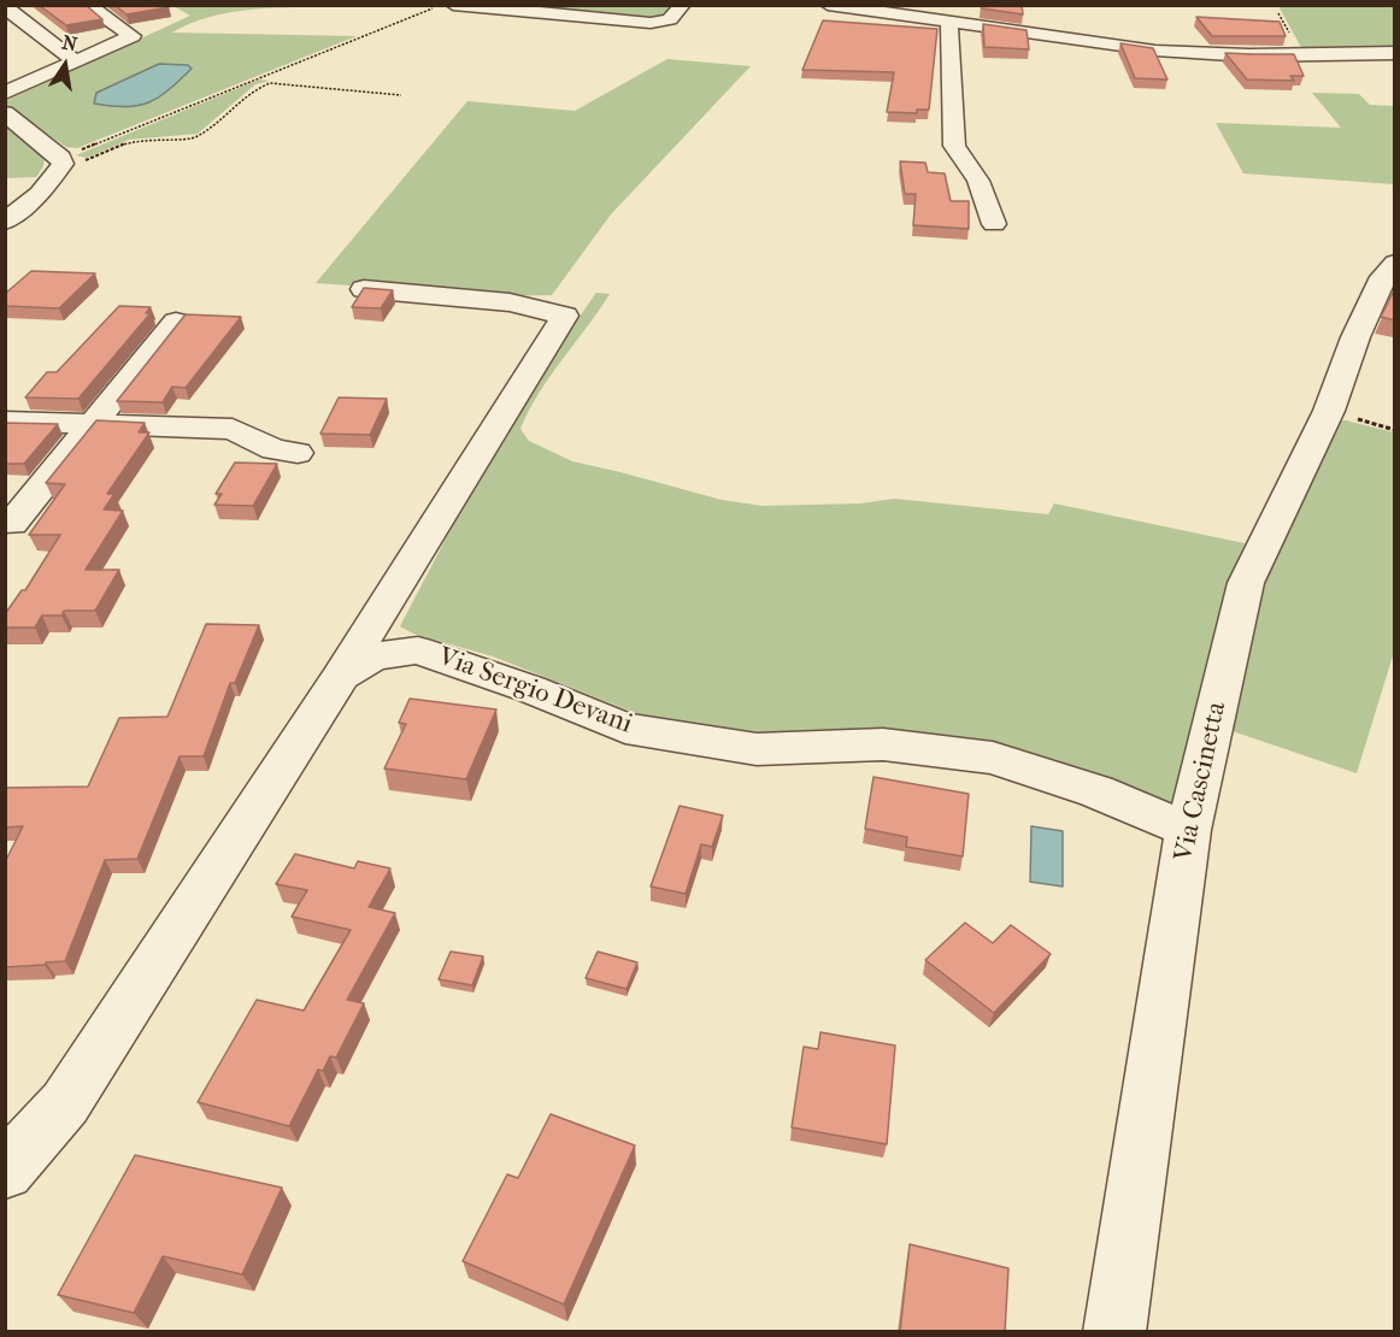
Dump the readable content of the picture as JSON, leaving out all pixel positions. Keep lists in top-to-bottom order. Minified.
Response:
{"streets":{"street":["Via Sergio Devani","Via Cascinetta"]},"crossings":[["Via Sergio Devani","Via Cascinetta"]],"north":"top"}
